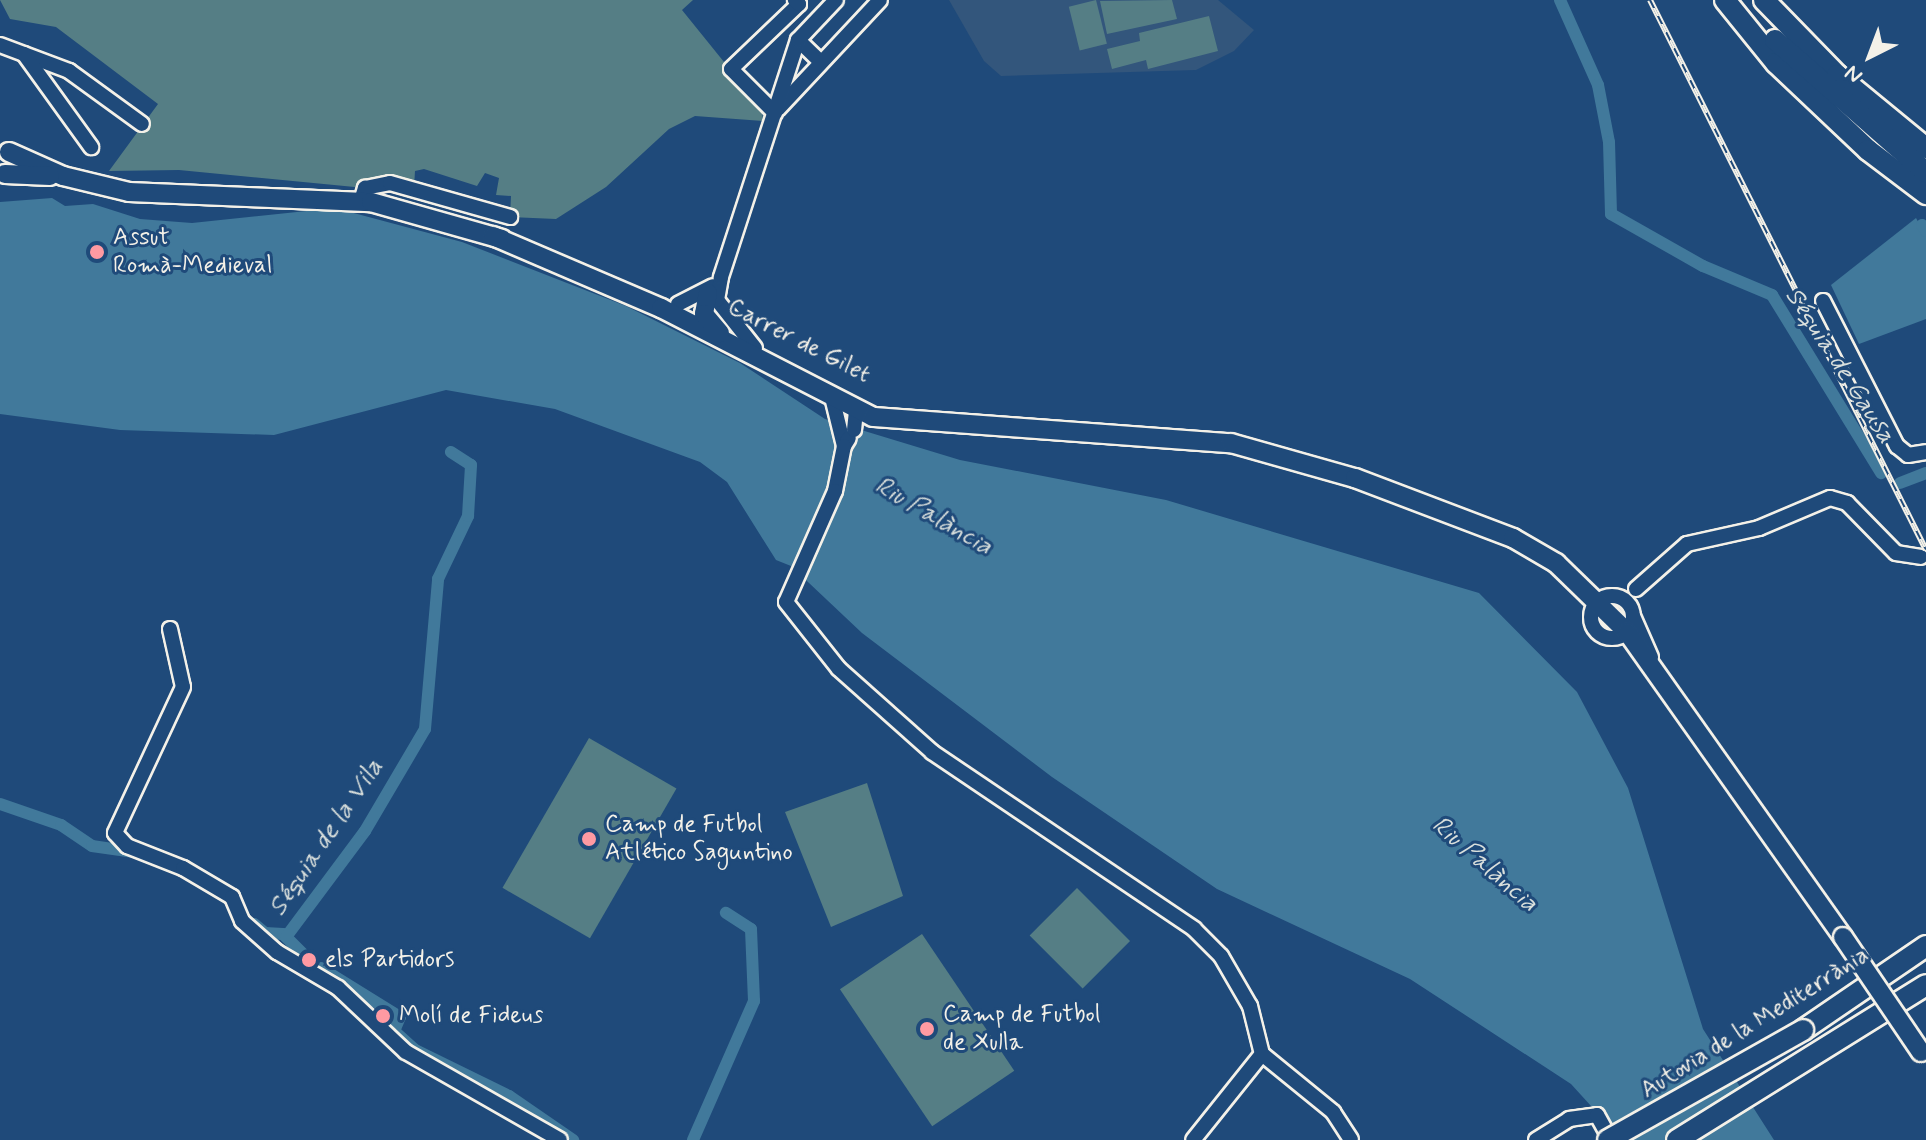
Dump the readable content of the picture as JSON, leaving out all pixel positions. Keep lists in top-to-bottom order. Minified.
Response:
{"streets":{"highway":["Autovia de la Mediterrània"],"main road":["Carrer de Gilet"]},"water":["Séquia de Gausa","Riu Palància","Séquia de la Vila"],"places":["Assut Romà-Medieval","Camp de Futbol Atlético Saguntino","els Partidors","Molí de Fideus","Camp de Futbol de Xulla"],"north":"bottom left"}
